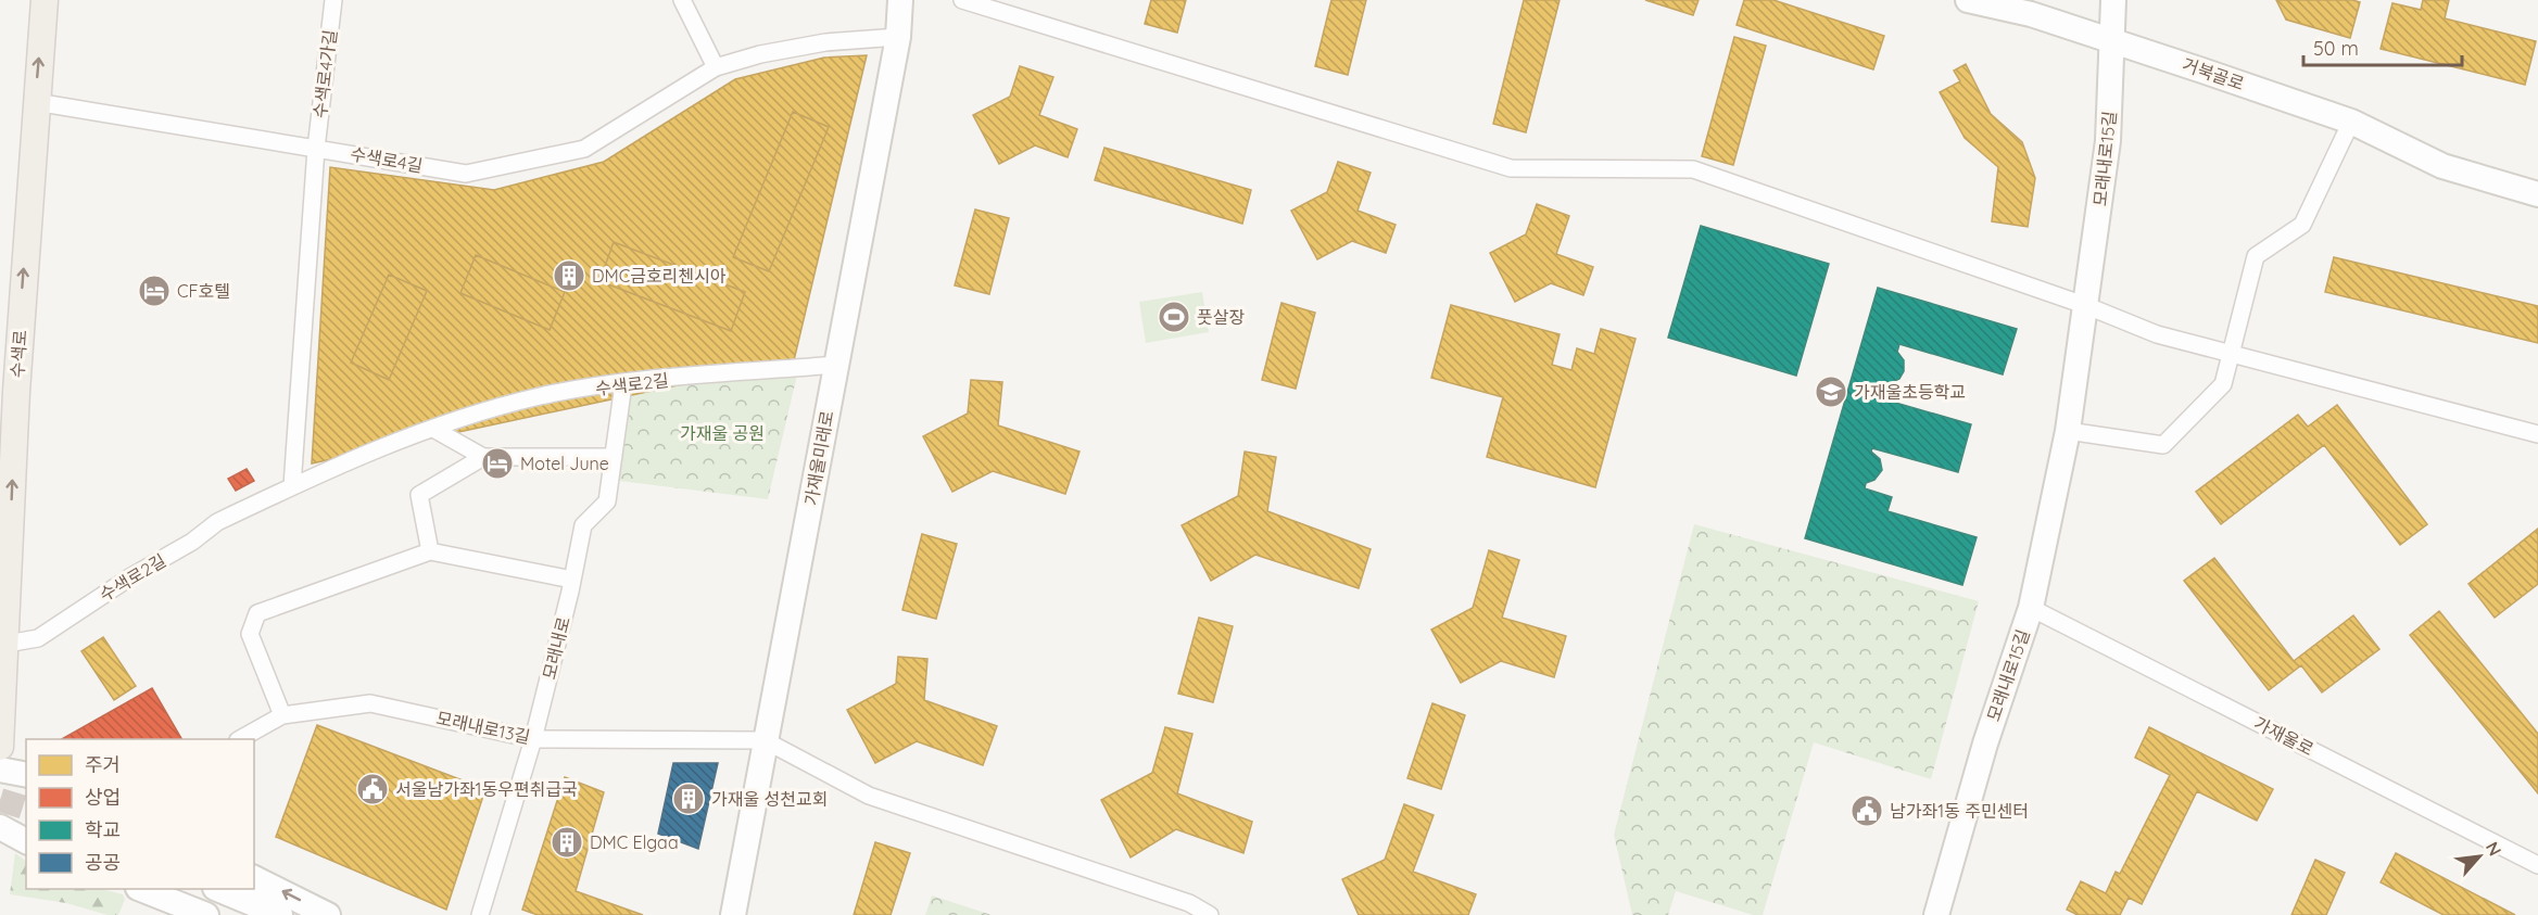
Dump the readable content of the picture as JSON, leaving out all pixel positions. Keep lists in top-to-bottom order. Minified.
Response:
{"streets":{"main road":["거북골로","모래내로15길","수색로","가재울미래로"],"street":["수색로4가길","수색로4길","수색로2길","모래내로","모래내로13길","가재울로"]},"crossings":[["수색로4가길","수색로4길"],["거북골로","모래내로15길"],["모래내로15길","가재울로"],["수색로4길","수색로"],["수색로4길","가재울미래로"],["수색로","수색로2길"],["수색로2길","가재울미래로"],["수색로2길","모래내로"],["가재울미래로","모래내로13길"],["모래내로","모래내로13길"]],"one_way":["수색로"],"parks":["가재울 공원"],"places":{"building":["DMC금호리첸시아","가재울 성천교회","DMC Elgaa"],"hotel":["CF호텔","Motel June"],"sports":["풋살장"],"school or university":["가재울초등학교"],"public building":["서울남가좌1동우편취급국","남가좌1동 주민센터"]},"legend":["주거","상업","학교","공공"],"scale_bar":"50 m","north":"top right"}
